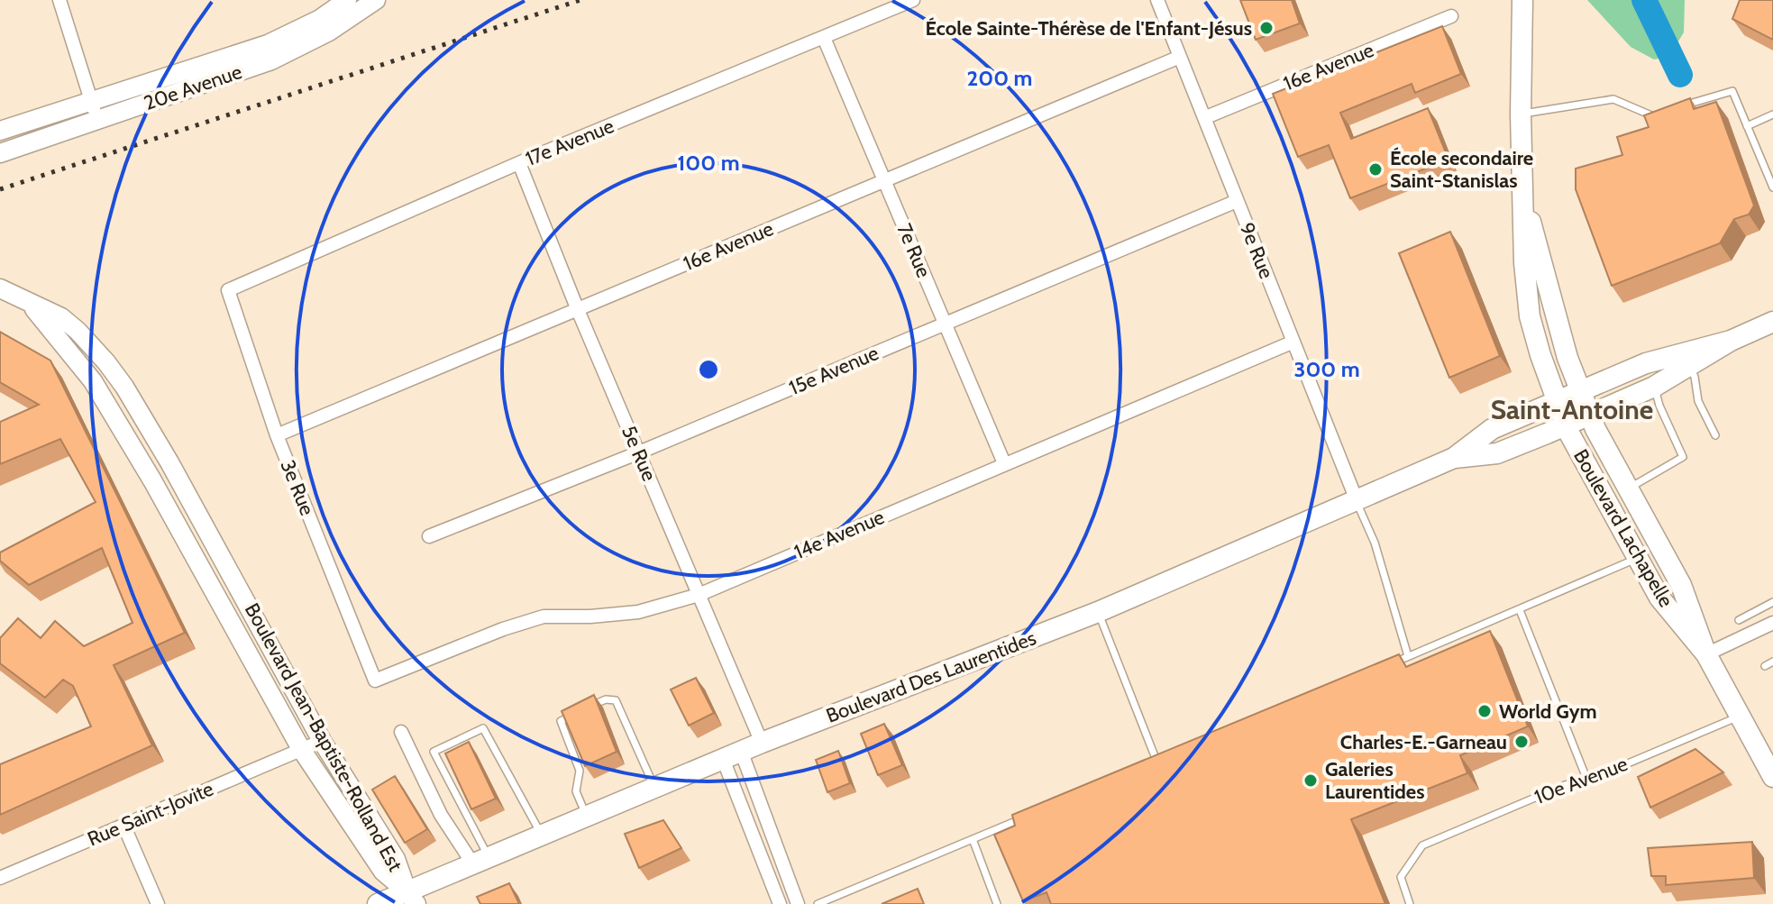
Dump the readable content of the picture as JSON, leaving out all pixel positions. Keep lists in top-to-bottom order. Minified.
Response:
{"streets":{"main road":["Boulevard Lachapelle","Boulevard Des Laurentides"],"street":["16e Avenue","20e Avenue","17e Avenue","7e Rue","9e Rue","15e Avenue","5e Rue","3e Rue","14e Avenue","Boulevard Jean-Baptiste-Rolland Est","Rue Saint-Jovite"],"lane":["10e Avenue"]},"crossings":[["16e Avenue","7e Rue"],["16e Avenue","9e Rue"],["16e Avenue","5e Rue"],["16e Avenue","3e Rue"],["17e Avenue","7e Rue"],["17e Avenue","5e Rue"],["17e Avenue","3e Rue"],["7e Rue","15e Avenue"],["7e Rue","14e Avenue"],["9e Rue","15e Avenue"],["9e Rue","14e Avenue"],["9e Rue","Boulevard Des Laurentides"],["15e Avenue","5e Rue"],["5e Rue","14e Avenue"],["5e Rue","Boulevard Des Laurentides"],["3e Rue","14e Avenue"],["Boulevard Lachapelle","Boulevard Des Laurentides"],["Boulevard Lachapelle","10e Avenue"],["Boulevard Des Laurentides","Boulevard Jean-Baptiste-Rolland Est"],["Boulevard Jean-Baptiste-Rolland Est","Rue Saint-Jovite"]],"districts":["Saint-Antoine"],"places":["École Sainte-Thérèse de l'Enfant-Jésus","École secondaire Saint-Stanislas","World Gym","Charles-E.-Garneau","Galeries Laurentides"],"rings":["200 m","100 m","300 m"]}
